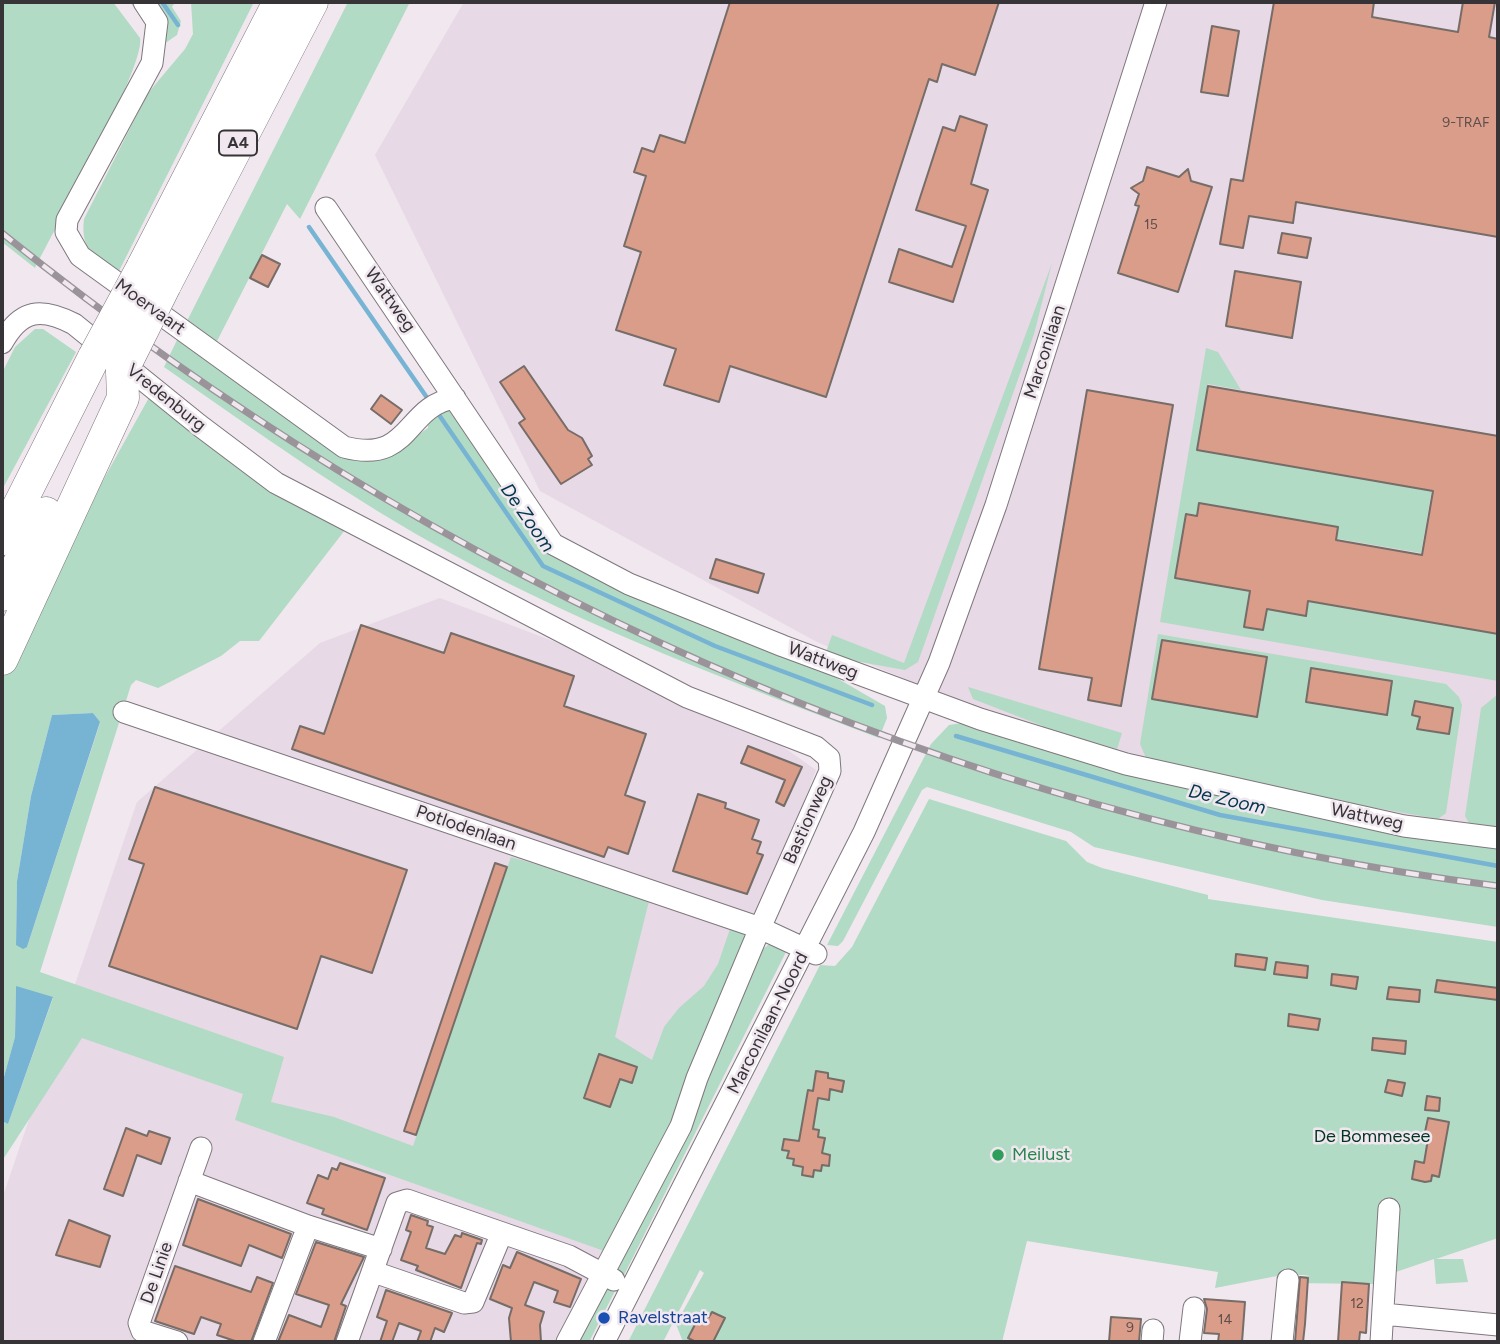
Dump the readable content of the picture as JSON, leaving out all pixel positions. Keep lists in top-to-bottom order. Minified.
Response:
{"streets":{"highway":["A4"],"street":["Wattweg","Moervaart","Marconilaan","Vredenburg","Bastionweg","Potlodenlaan","Marconilaan-Noord","De Linie"]},"crossings":[["Wattweg","Moervaart"],["Wattweg","Marconilaan"],["Wattweg","Marconilaan-Noord"],["Marconilaan","Marconilaan-Noord"],["Vredenburg","Bastionweg"],["Bastionweg","Potlodenlaan"],["Potlodenlaan","Marconilaan-Noord"]],"water":["De Zoom"],"parks":["De Bommesee"],"places":["Meilust","Ravelstraat"],"house_numbers":["9-TRAF","15","12","14","9"]}
